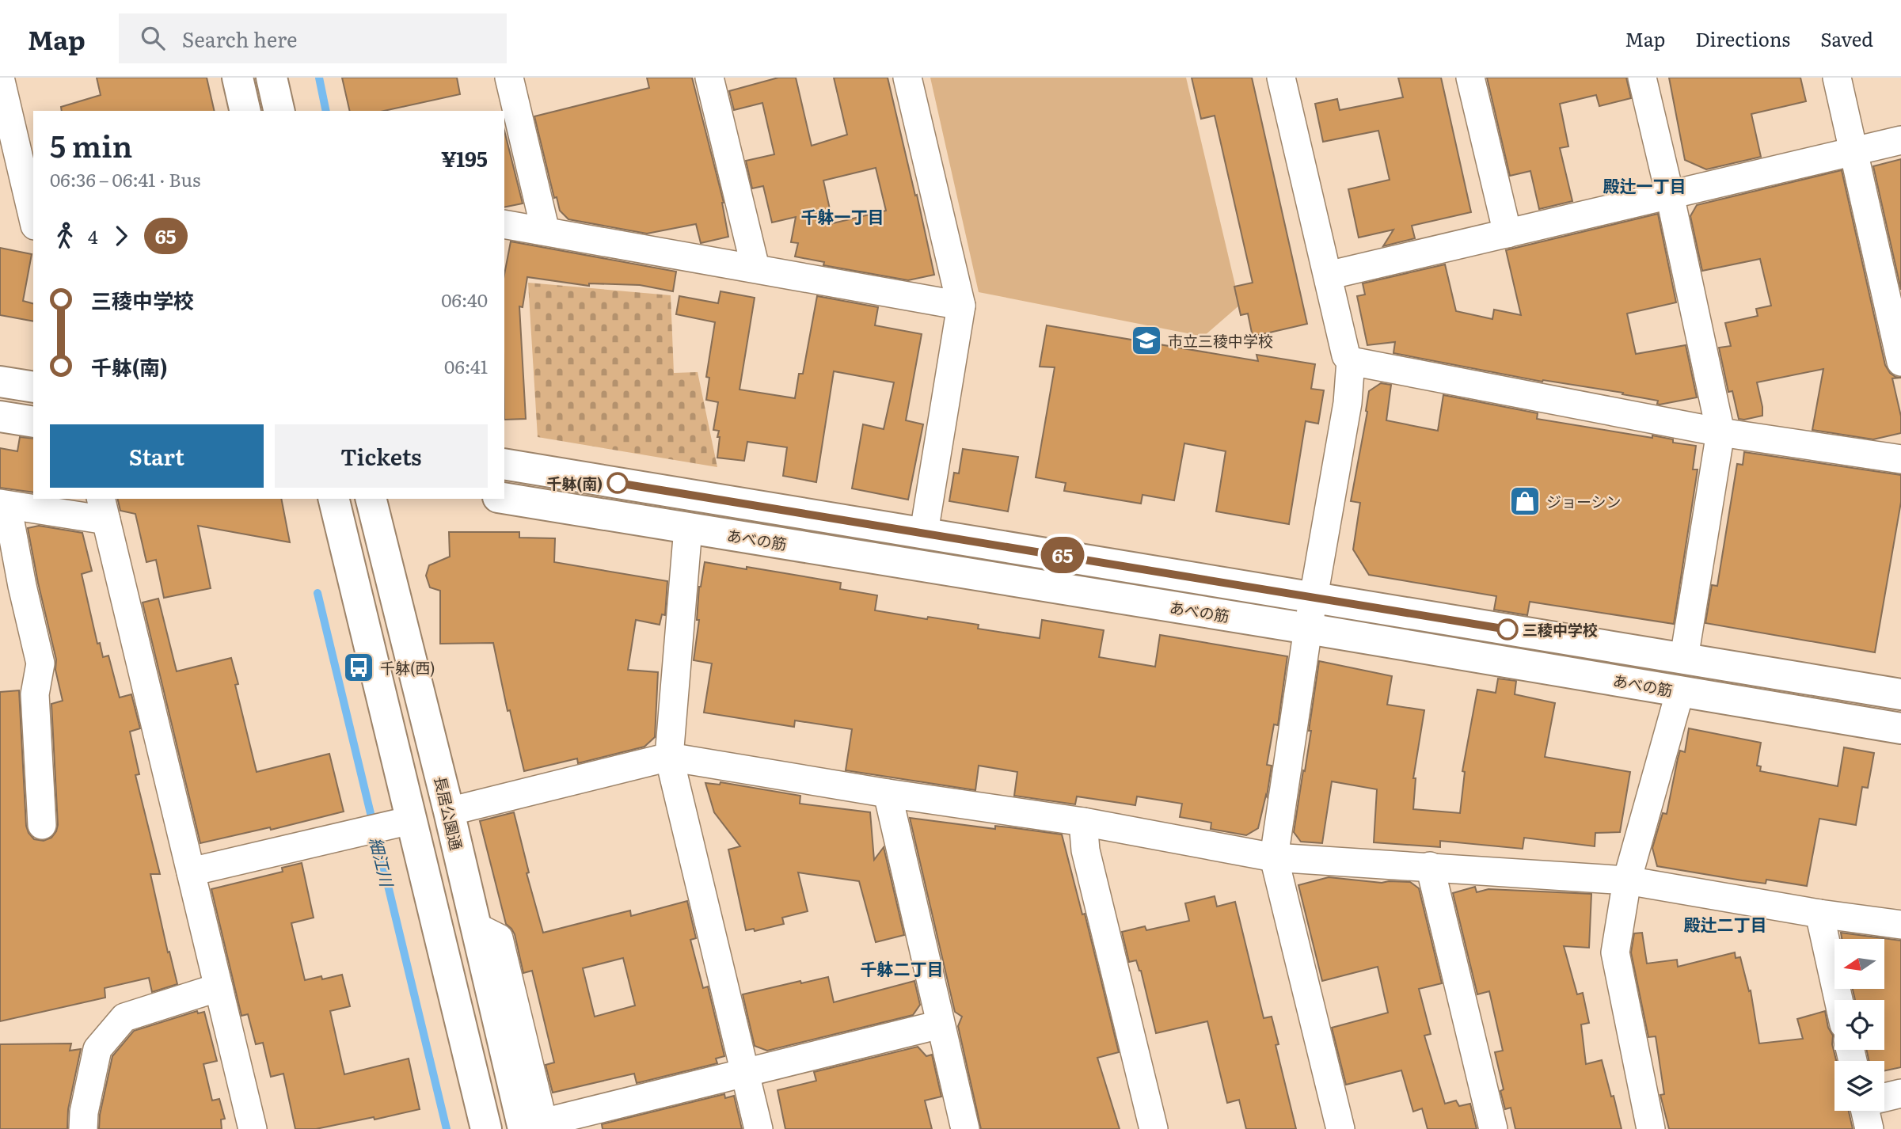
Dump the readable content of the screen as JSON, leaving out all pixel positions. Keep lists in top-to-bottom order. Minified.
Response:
{"streets":{"main road":["あべの筋","長居公園通"]},"districts":["殿辻一丁目","千躰一丁目","殿辻二丁目","千躰二丁目"],"water":["細江川"],"places":{"school or university":["市立三稜中学校"],"other":["千躰(南)","三稜中学校"],"shop":["ジョーシン"],"bus stop":["千躰(西)"]},"lines":["bus line 65"],"north":"left","page":{"header":"Map","search":"Search here","nav":["Map","Directions","Saved"],"on_map":"65","heading":["5 min","06:36 – 06:41 · Bus","¥195"],"legs":["4","65"],"list":[{"name":"三稜中学校","value":"06:40"},{"name":"千躰(南)","value":"06:41"}],"buttons":["Start","Tickets"]}}
